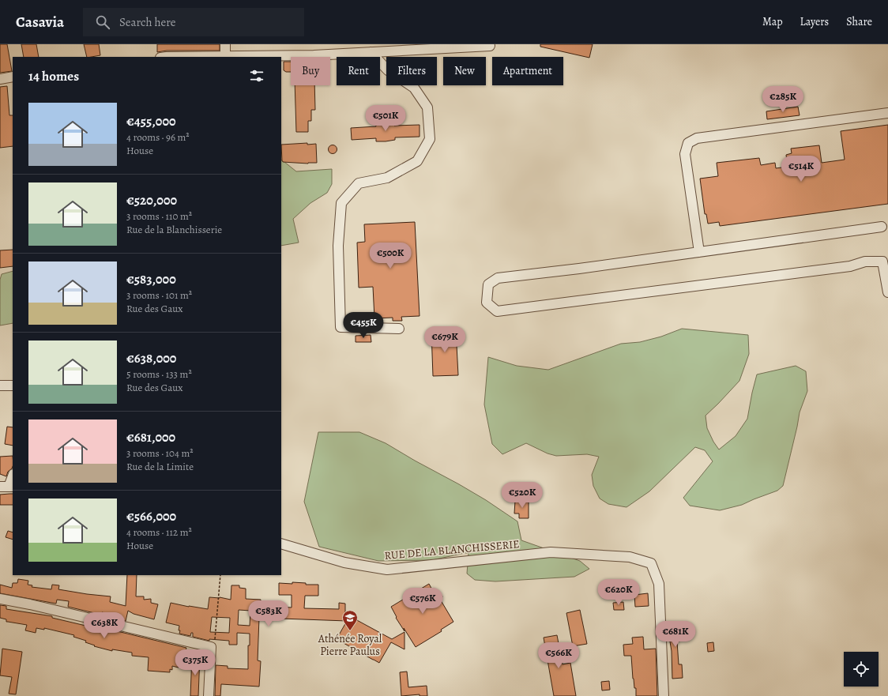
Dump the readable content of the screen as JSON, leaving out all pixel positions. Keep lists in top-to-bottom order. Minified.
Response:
{"streets":{"street":["RUE DE LA BLANCHISSERIE"]},"places":{"school or university":["Athénée Royal Pierre Paulus"]},"page":{"header":"Casavia","search":"Search here","nav":["Map","Layers","Share"],"chip":["Buy","Rent","Filters","New","Apartment"],"heading":"14 homes","price":["€285K","€501K","€514K","€500K","€455K","€679K","€520K","€620K","€576K","€583K","€638K","€681K","€566K","€375K"],"list":[{"name":"€455,000","note":"4 rooms · 96 m² · House"},{"name":"€520,000","note":"3 rooms · 110 m² · Rue de la Blanchisserie"},{"name":"€583,000","note":"3 rooms · 101 m² · Rue des Gaux"},{"name":"€638,000","note":"5 rooms · 133 m² · Rue des Gaux"},{"name":"€681,000","note":"3 rooms · 104 m² · Rue de la Limite"},{"name":"€566,000","note":"4 rooms · 112 m² · House"}]}}
